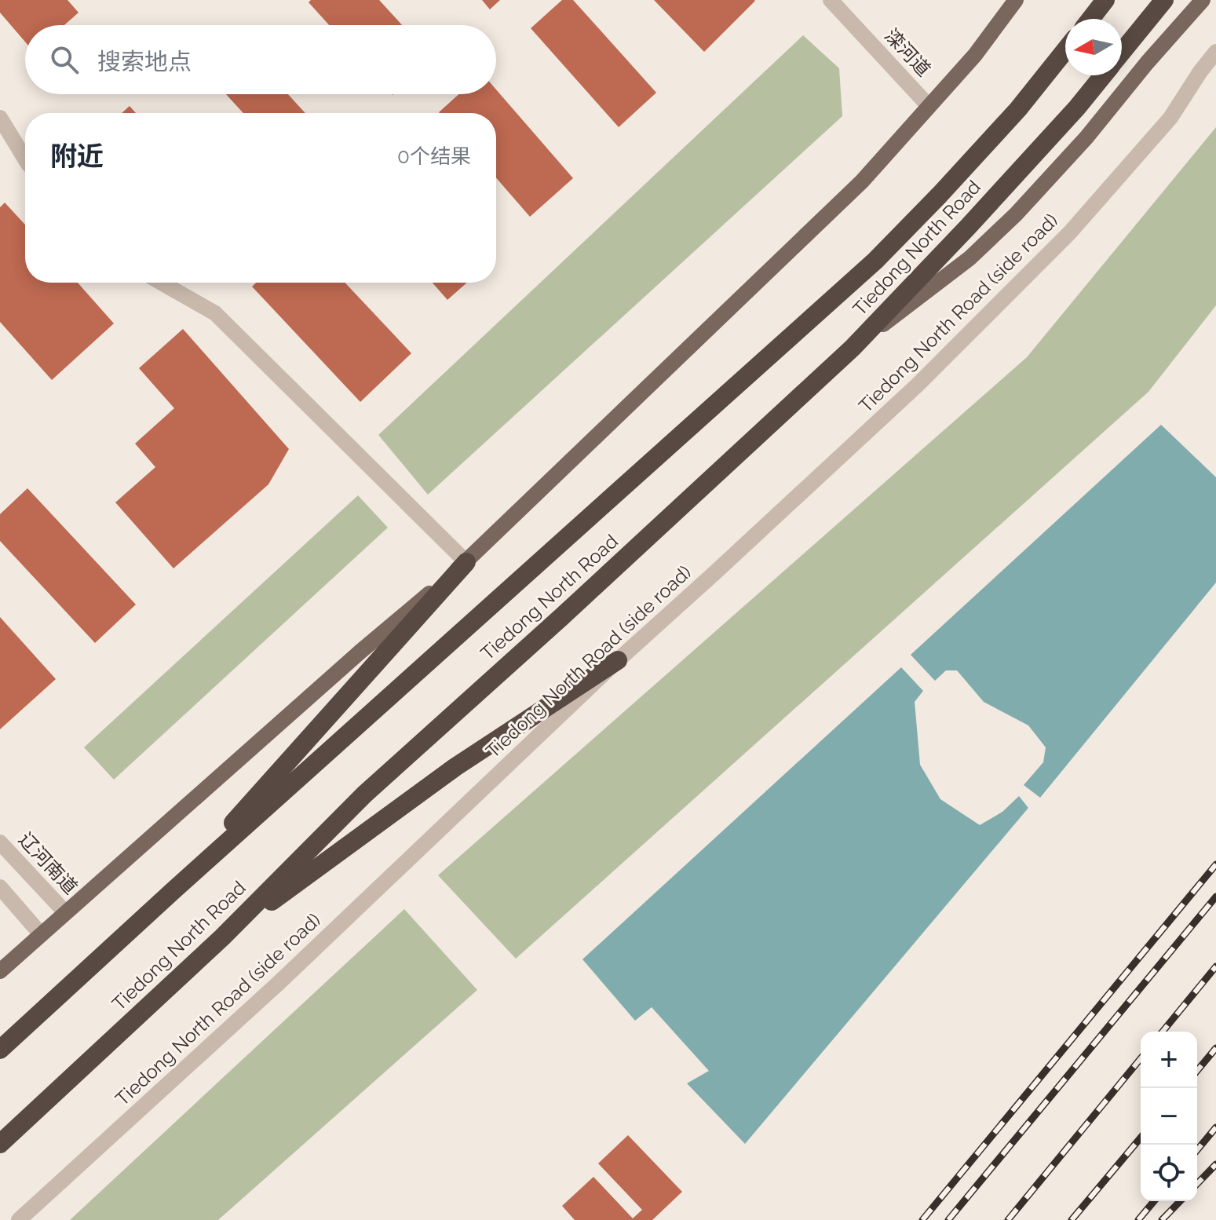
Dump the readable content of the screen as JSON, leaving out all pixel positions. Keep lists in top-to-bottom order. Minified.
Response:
{"streets":{"highway":["Tiedong North Road"],"street":["滦河道","Tiedong North Road (side road)","辽河南道"]},"north":"left","page":{"search":"搜索地点","heading":["附近","0个结果"],"map_buttons":["+","−"]}}
